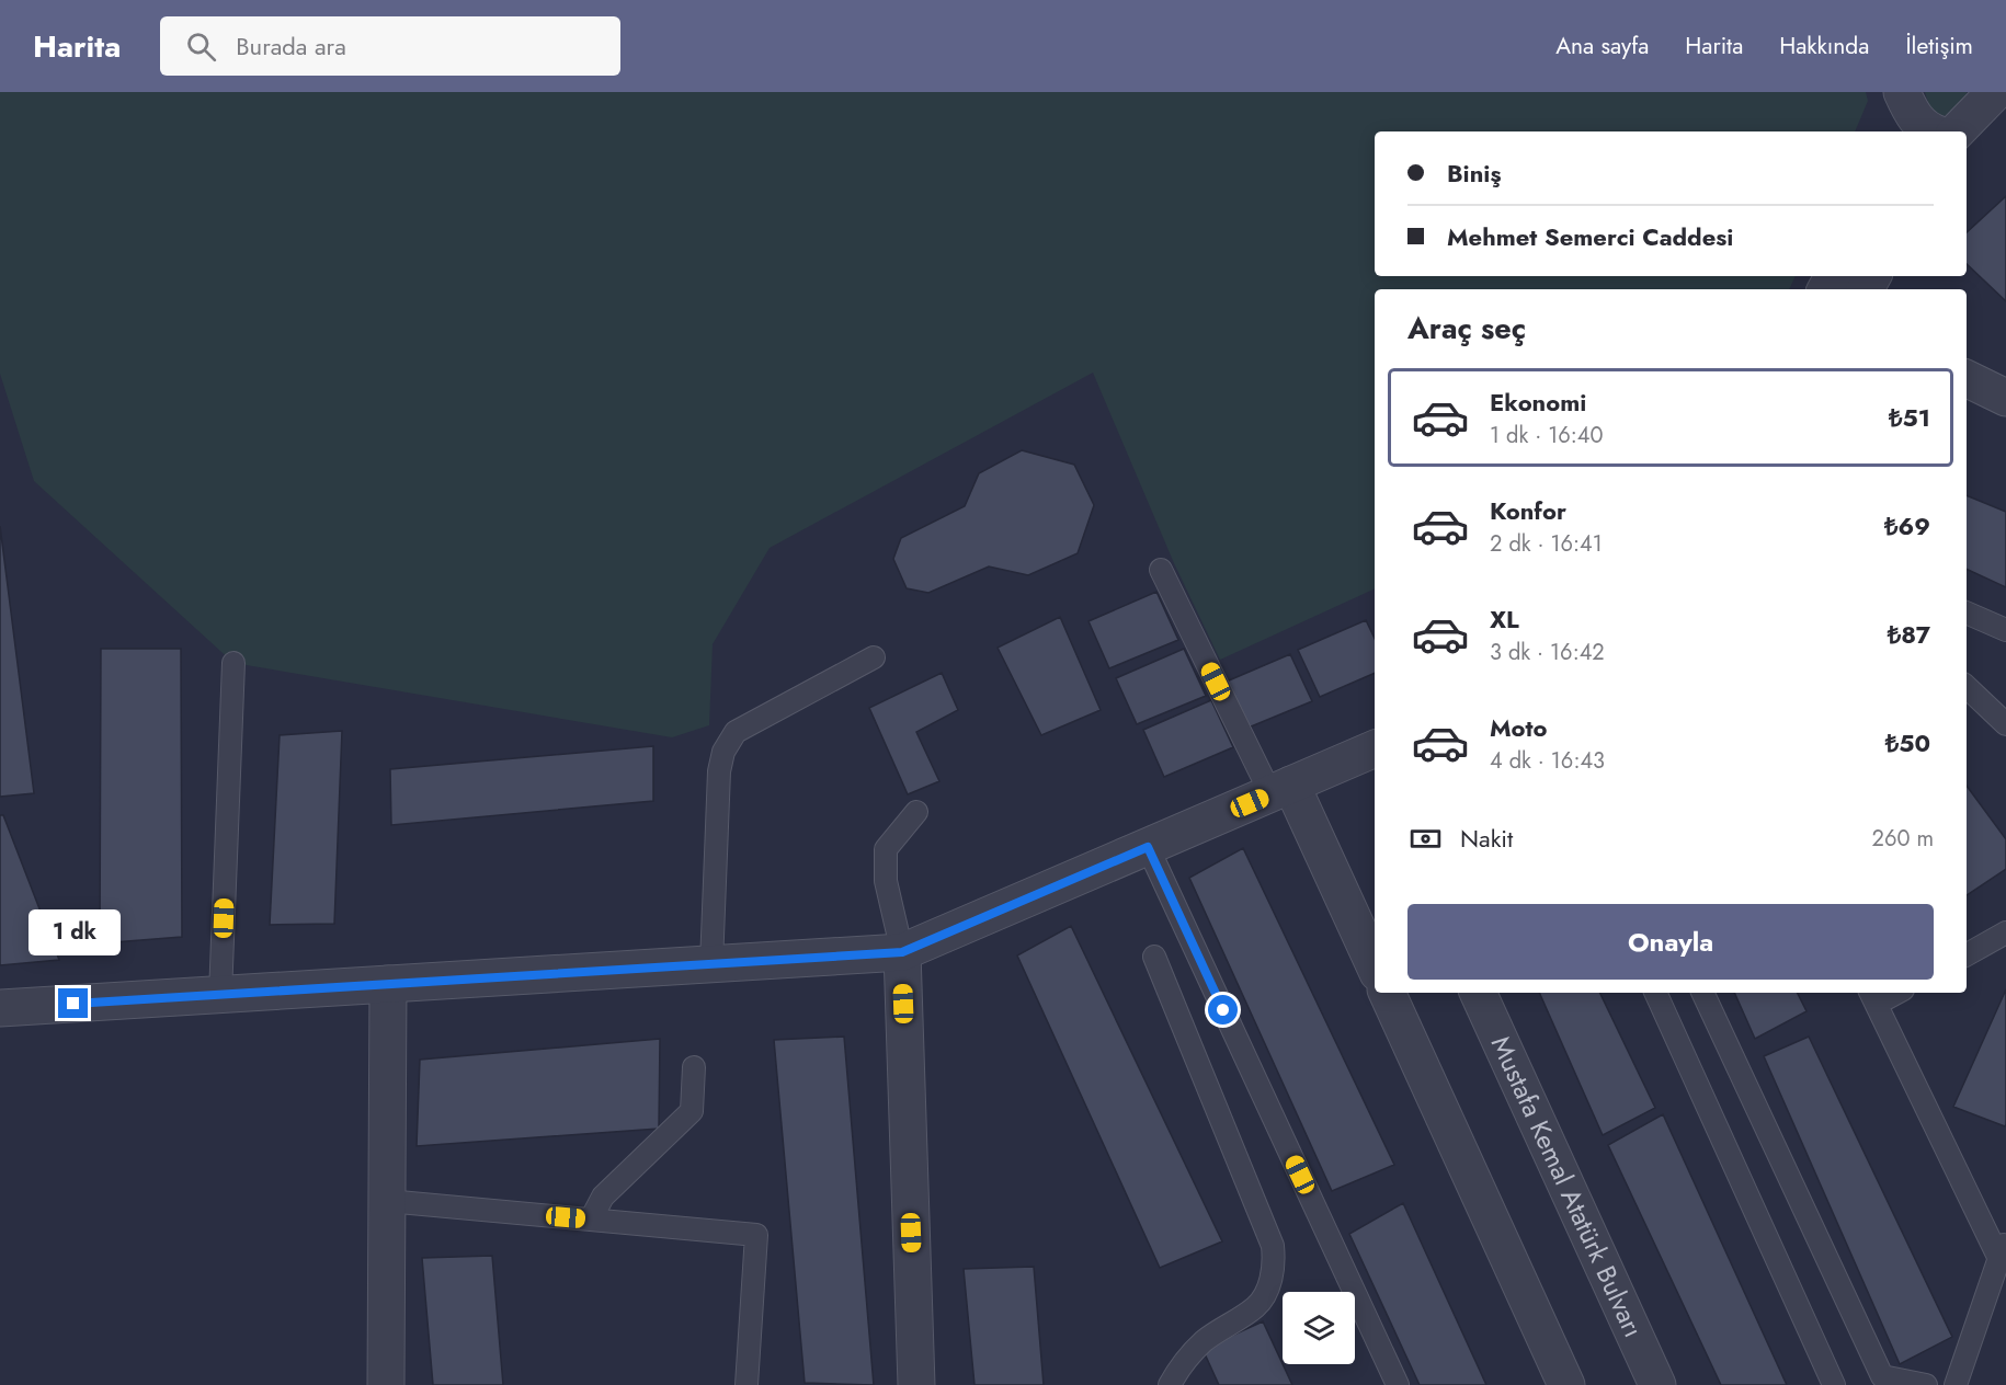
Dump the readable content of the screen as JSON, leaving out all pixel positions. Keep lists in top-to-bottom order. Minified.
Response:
{"streets":{"street":["Mustafa Kemal Atatürk Bulvarı"]},"page":{"header":"Harita","search":"Burada ara","nav":["Ana sayfa","Harita","Hakkında","İletişim"],"banner":["Biniş","Mehmet Semerci Caddesi"],"heading":"Araç seç","list":[{"name":"Ekonomi","note":"1 dk · 16:40","value":"₺51"},{"name":"Konfor","note":"2 dk · 16:41","value":"₺69"},{"name":"XL","note":"3 dk · 16:42","value":"₺87"},{"name":"Moto","note":"4 dk · 16:43","value":"₺50"}],"pay":["Nakit","260 m"],"buttons":"Onayla","bubble":"1 dk"}}
